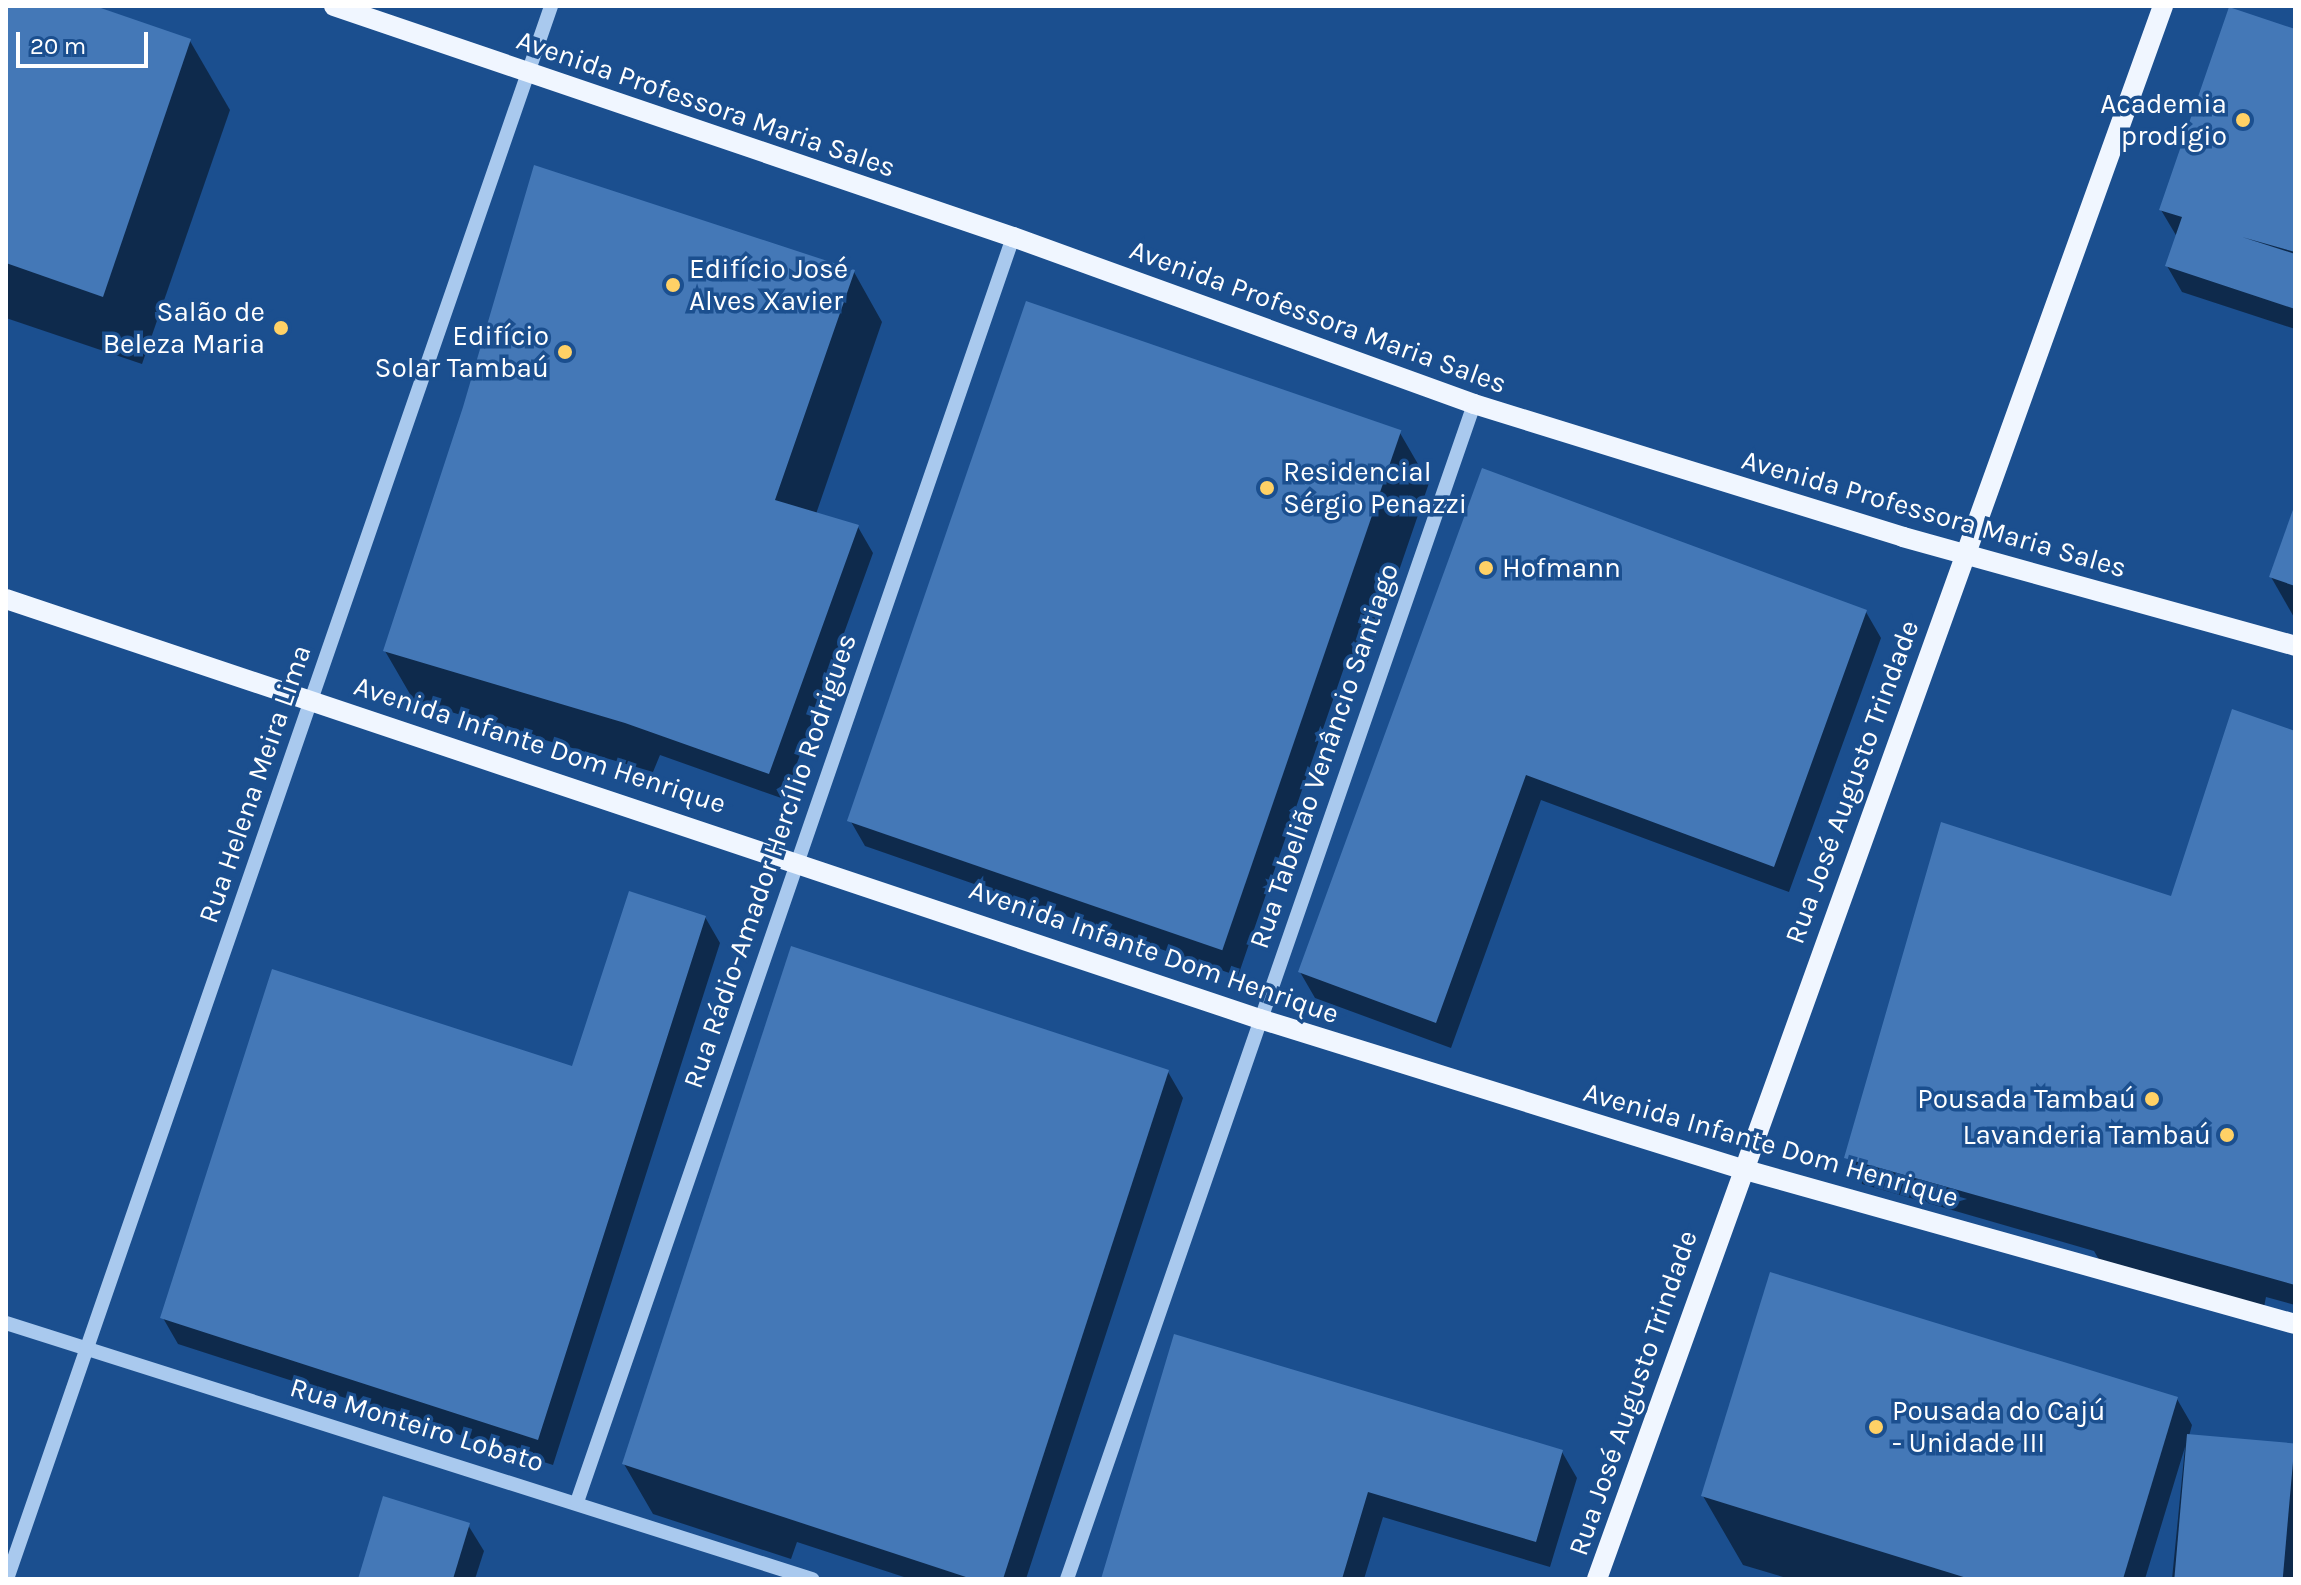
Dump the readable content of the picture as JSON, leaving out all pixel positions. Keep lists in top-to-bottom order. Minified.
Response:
{"streets":{"main road":["Avenida Professora Maria Sales","Avenida Infante Dom Henrique","Rua José Augusto Trindade"],"street":["Rua Tabelião Venâncio Santiago","Rua Helena Meira Lima","Rua Rádio-Amador Hercílio Rodrigues","Rua Monteiro Lobato"]},"crossings":[["Avenida Professora Maria Sales","Rua Tabelião Venâncio Santiago"],["Avenida Professora Maria Sales","Rua José Augusto Trindade"],["Avenida Professora Maria Sales","Rua Helena Meira Lima"],["Avenida Professora Maria Sales","Rua Rádio-Amador Hercílio Rodrigues"],["Avenida Infante Dom Henrique","Rua Tabelião Venâncio Santiago"],["Avenida Infante Dom Henrique","Rua José Augusto Trindade"],["Avenida Infante Dom Henrique","Rua Helena Meira Lima"],["Avenida Infante Dom Henrique","Rua Rádio-Amador Hercílio Rodrigues"],["Rua Helena Meira Lima","Rua Monteiro Lobato"],["Rua Rádio-Amador Hercílio Rodrigues","Rua Monteiro Lobato"]],"places":["Academia prodígio","Edifício José Alves Xavier","Salão de Beleza Maria","Edifício Solar Tambaú","Residencial Sérgio Penazzi","Hofmann","Pousada Tambaú","Lavanderia Tambaú","Pousada do Cajú - Unidade III"],"scale_bar":"20 m"}
